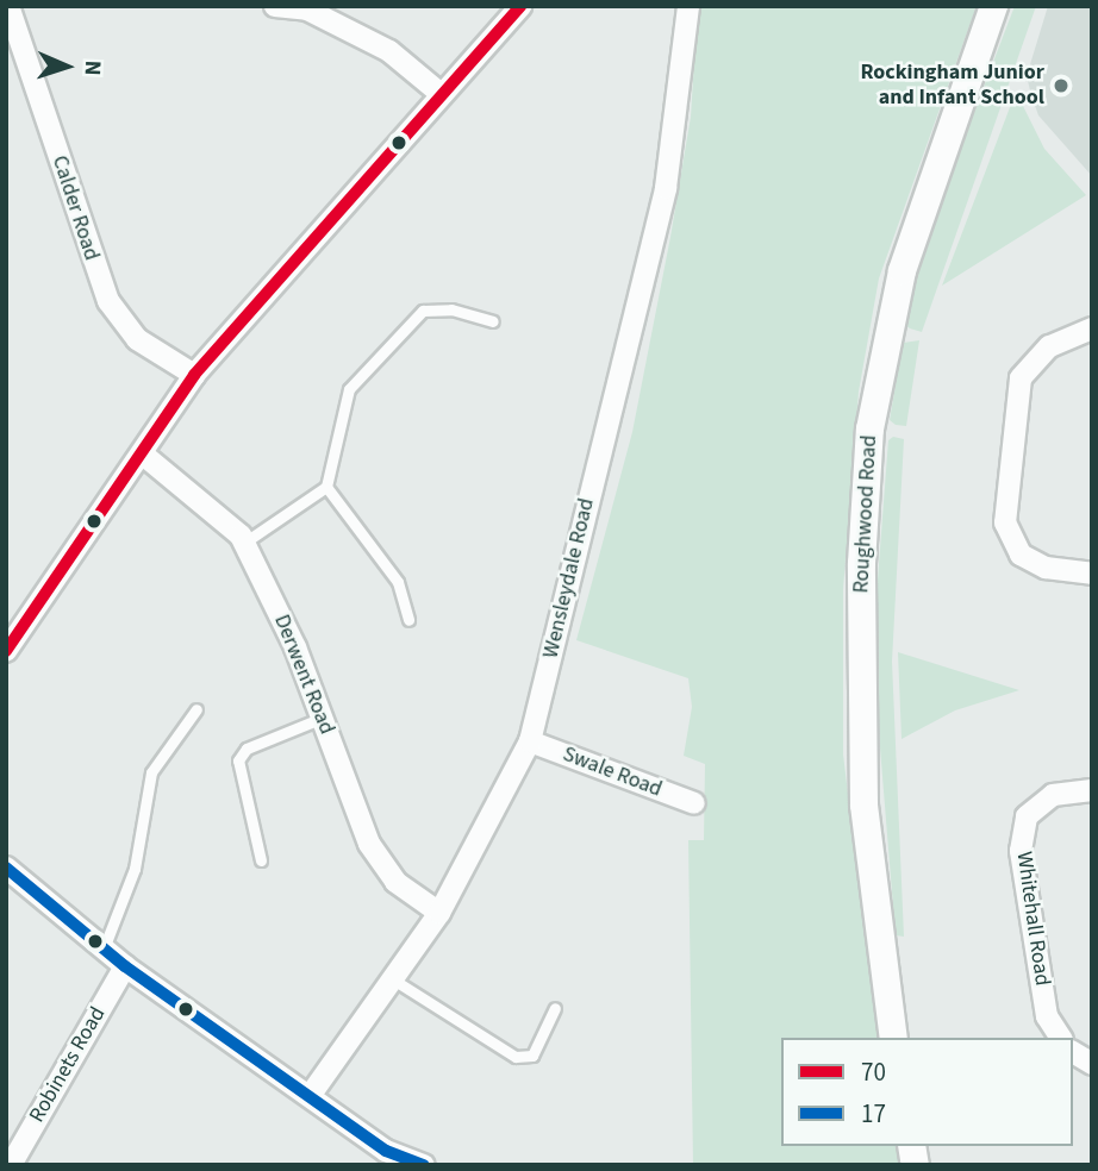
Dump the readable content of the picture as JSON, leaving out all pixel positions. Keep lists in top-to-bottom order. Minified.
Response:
{"streets":{"street":["Calder Road","Roughwood Road","Wensleydale Road","Derwent Road","Swale Road","Whitehall Road","Robinets Road"]},"crossings":[["Wensleydale Road","Derwent Road"],["Wensleydale Road","Swale Road"]],"places":["Rockingham Junior and Infant School"],"lines":["transit line 70","transit line 17"],"legend":["70","17"],"north":"right"}
